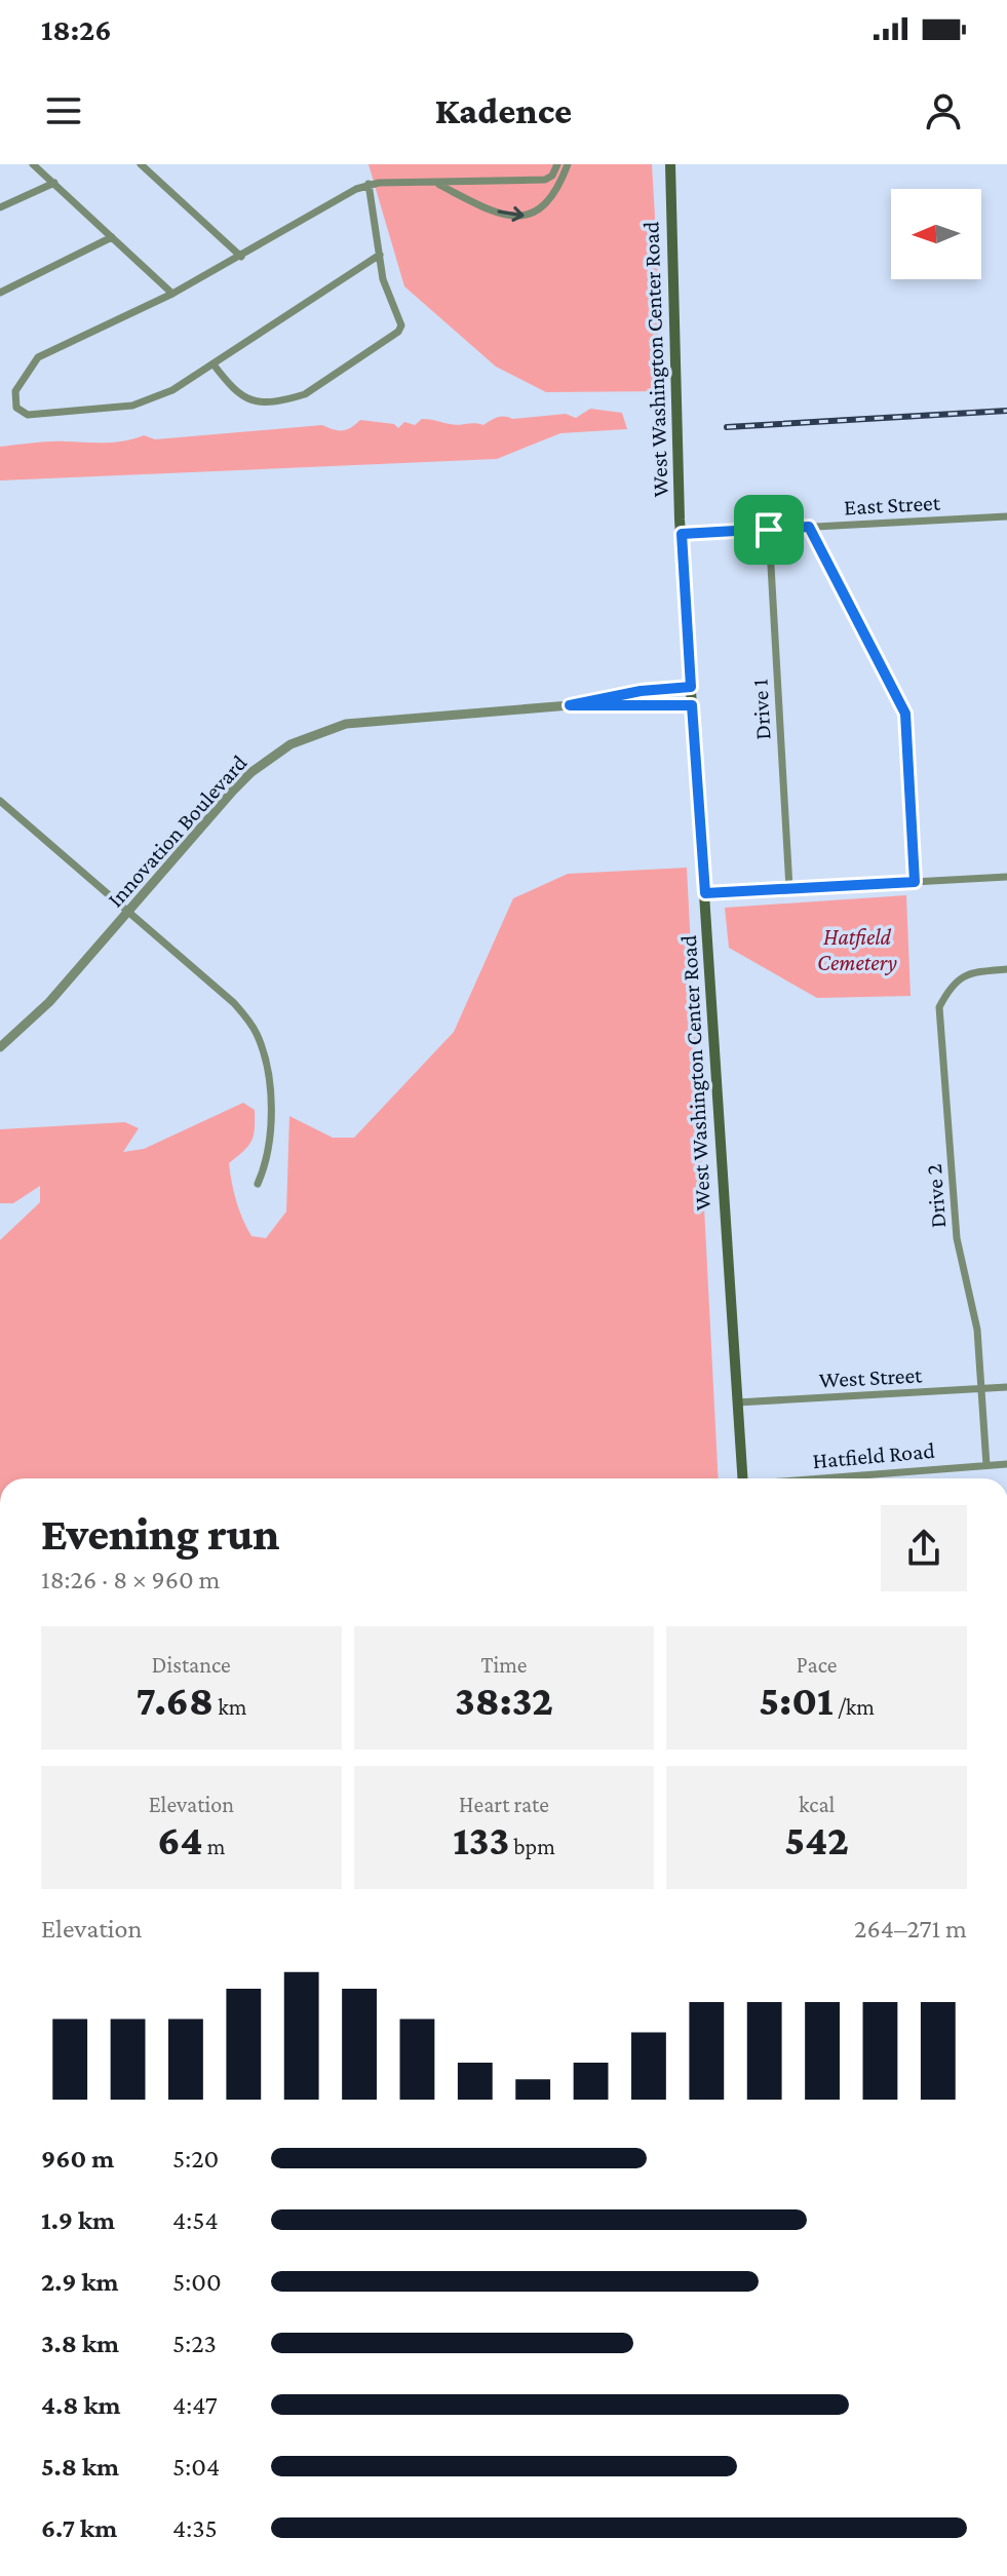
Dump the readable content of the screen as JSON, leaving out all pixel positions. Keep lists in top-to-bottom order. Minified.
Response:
{"streets":{"main road":["West Washington Center Road"],"street":["East Street","Drive 1","Innovation Boulevard","Drive 2","West Street","Hatfield Road"]},"crossings":[["West Washington Center Road","East Street"],["West Washington Center Road","Innovation Boulevard"],["West Washington Center Road","West Street"],["East Street","Drive 1"],["Drive 2","West Street"],["Drive 2","Hatfield Road"]],"parks":["Hatfield Cemetery"],"north":"left","page":{"status":"18:26","header":"Kadence","heading":["Evening run","18:26 · 8 × 960 m"],"stats":[["Distance","7.68 km"],["Time","38:32"],["Pace","5:01 /km"],["Elevation","64 m"],["Heart rate","133 bpm"],["kcal","542"]],"chart":["Elevation","264–271 m"],"list":[{"name":"960 m","note":"5:20"},{"name":"1.9 km","note":"4:54"},{"name":"2.9 km","note":"5:00"},{"name":"3.8 km","note":"5:23"},{"name":"4.8 km","note":"4:47"},{"name":"5.8 km","note":"5:04"},{"name":"6.7 km","note":"4:35"}]}}
